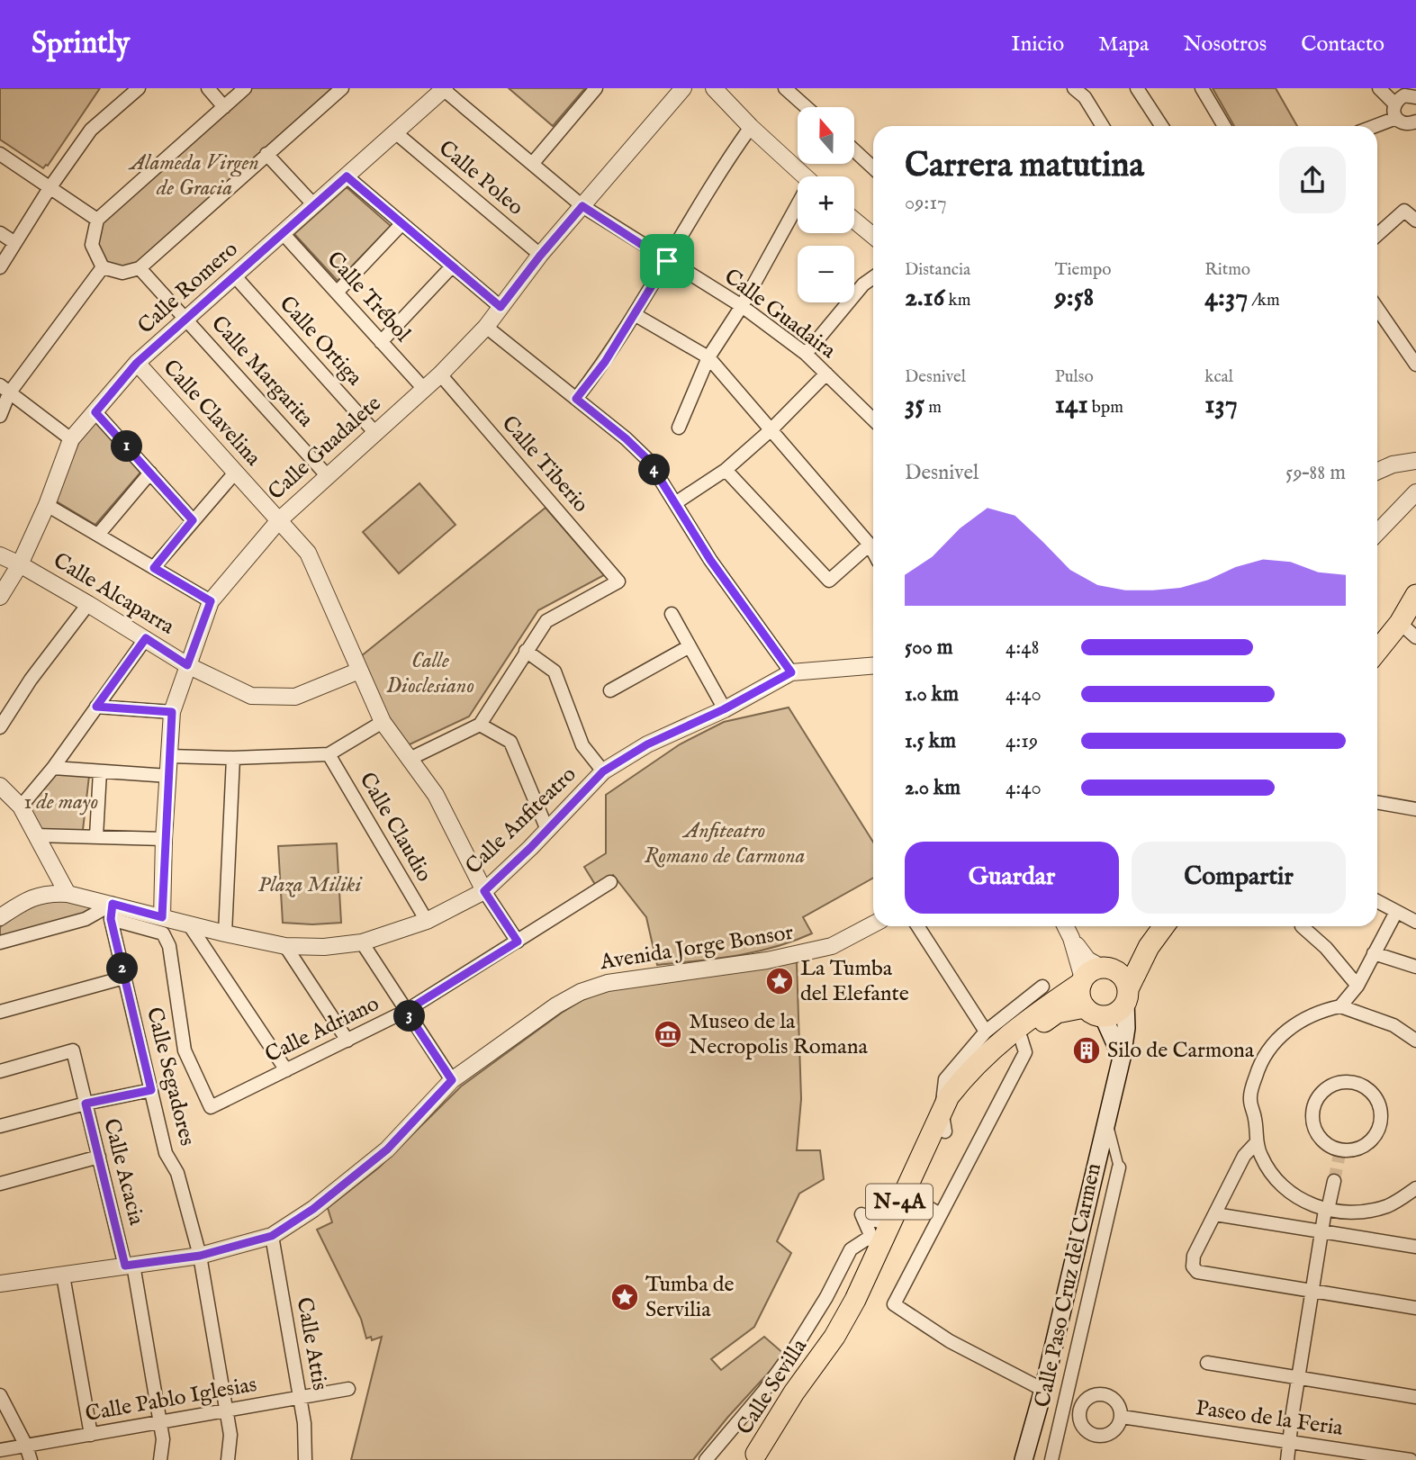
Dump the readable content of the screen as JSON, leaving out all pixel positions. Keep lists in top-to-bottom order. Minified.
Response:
{"streets":{"main road":["N-4A","Calle Sevilla"],"street":["Calle Poleo","Calle Romero","Calle Trébol","Calle Guadaira","Calle Ortiga","Calle Margarita","Calle Clavelina","Calle Guadalete","Calle Tiberio","Calle Alcaparra","Calle Anfiteatro","Calle Claudio","Avenida Jorge Bonsor","Calle Adriano","Calle Segadores","Calle Acacia","Calle Paso Cruz del Carmen","Calle Attis","Calle Pablo Iglesias","Paseo de la Feria"]},"crossings":[["Calle Poleo","Calle Romero"],["Calle Poleo","Calle Guadalete"],["Calle Romero","Calle Trébol"],["Calle Romero","Calle Guadaira"],["Calle Romero","Calle Ortiga"],["Calle Romero","Calle Margarita"],["Calle Romero","Calle Clavelina"],["Calle Romero","Calle Alcaparra"],["Calle Trébol","Calle Guadalete"],["Calle Guadaira","Calle Guadalete"],["Calle Ortiga","Calle Guadalete"],["Calle Margarita","Calle Guadalete"],["Calle Clavelina","Calle Guadalete"],["Calle Clavelina","Calle Alcaparra"],["Calle Clavelina","Calle Anfiteatro"],["Calle Guadalete","Calle Tiberio"],["Calle Guadalete","Calle Alcaparra"],["Calle Guadalete","Calle Anfiteatro"],["Calle Anfiteatro","Calle Claudio"],["Calle Anfiteatro","Calle Adriano"],["Calle Anfiteatro","Calle Segadores"],["Avenida Jorge Bonsor","Calle Segadores"],["Avenida Jorge Bonsor","Calle Acacia"],["Avenida Jorge Bonsor","Calle Attis"],["Calle Adriano","Calle Segadores"],["Calle Segadores","Calle Pablo Iglesias"],["Calle Acacia","Calle Pablo Iglesias"],["Calle Attis","Calle Pablo Iglesias"]],"parks":["Alameda Virgen de Gracia","Calle Dioclesiano","1 de mayo","Anfiteatro Romano de Carmona","Plaza Miliki"],"places":{"place":["La Tumba del Elefante","Tumba de Servilia"],"museum":["Museo de la Necropolis Romana"],"building":["Silo de Carmona"]},"north":"top","page":{"header":"Sprintly","nav":["Inicio","Mapa","Nosotros","Contacto"],"map_buttons":["+","−"],"heading":["Carrera matutina","09:17"],"stats":[["Distancia","2.16 km"],["Tiempo","9:58"],["Ritmo","4:37 /km"],["Desnivel","35 m"],["Pulso","141 bpm"],["kcal","137"]],"pins":["1","4","2","3"],"chart":["Desnivel","59–88 m"],"list":[{"name":"500 m","note":"4:48"},{"name":"1.0 km","note":"4:40"},{"name":"1.5 km","note":"4:19"},{"name":"2.0 km","note":"4:40"}],"buttons":["Guardar","Compartir"]}}
